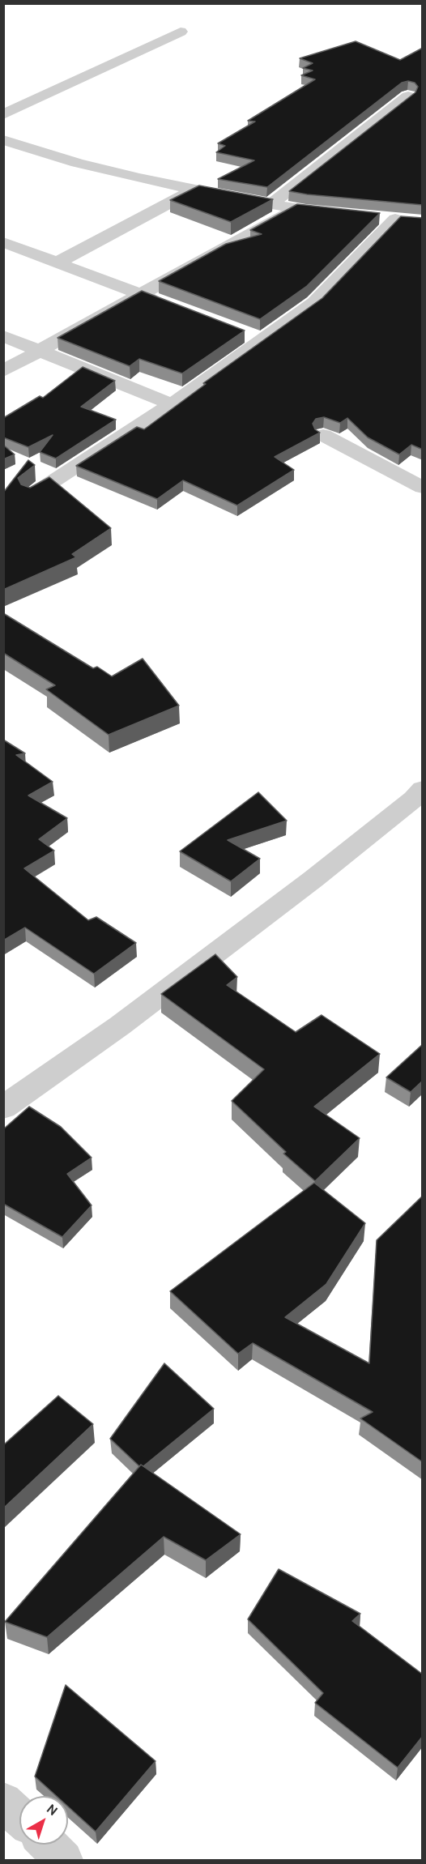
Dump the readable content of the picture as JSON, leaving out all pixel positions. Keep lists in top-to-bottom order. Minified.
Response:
{"north":"top right"}
